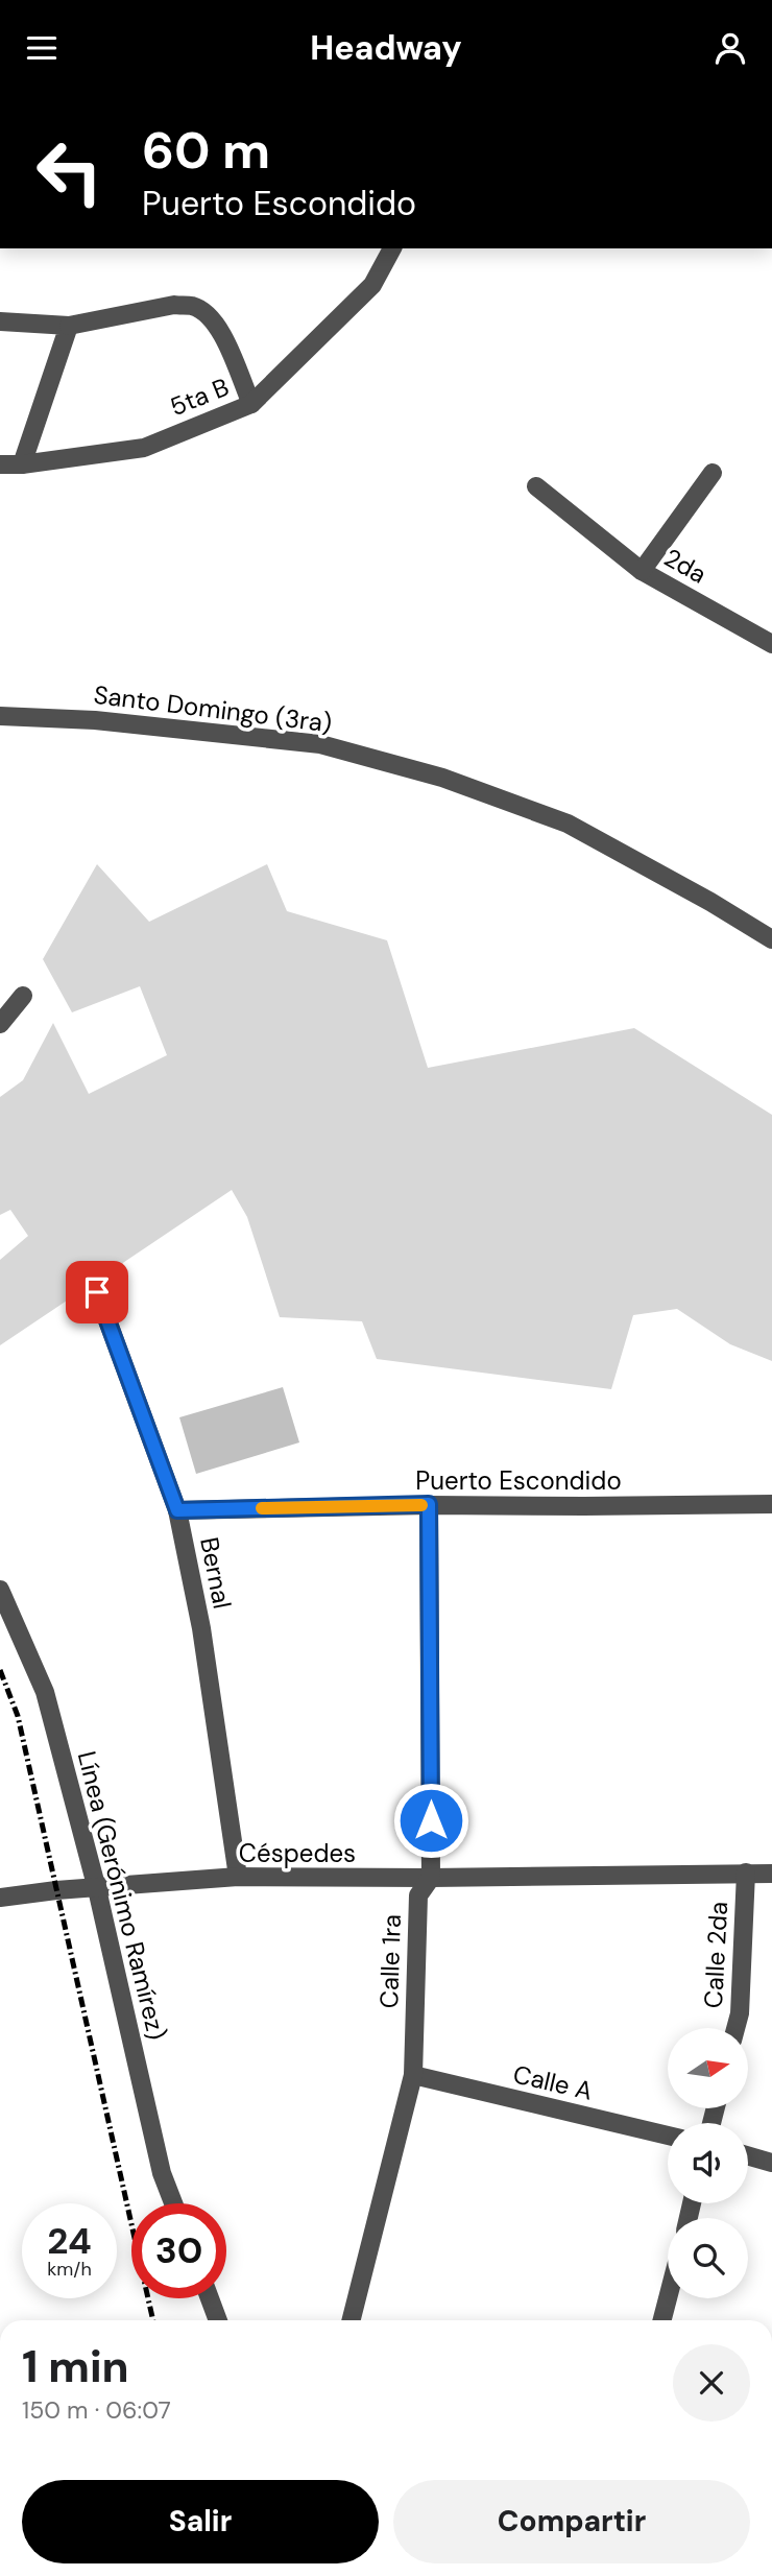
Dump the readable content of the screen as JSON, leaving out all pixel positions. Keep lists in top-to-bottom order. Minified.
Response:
{"streets":{"street":["5ta B","2da","Santo Domingo (3ra)","Puerto Escondido","Bernal","Céspedes","Línea (Gerónimo Ramírez)","Calle 2da","Calle 1ra","Calle A"]},"crossings":[["Puerto Escondido","Bernal"],["Puerto Escondido","Calle 1ra"],["Bernal","Céspedes"],["Céspedes","Línea (Gerónimo Ramírez)"],["Céspedes","Calle 2da"],["Céspedes","Calle 1ra"],["Calle 1ra","Calle A"]],"north":"right","page":{"header":"Headway","turn":["60 m","Puerto Escondido"],"speed":"24 km/h","limit":"30","heading":["1 min","150 m · 06:07"],"buttons":["Salir","Compartir"]}}
